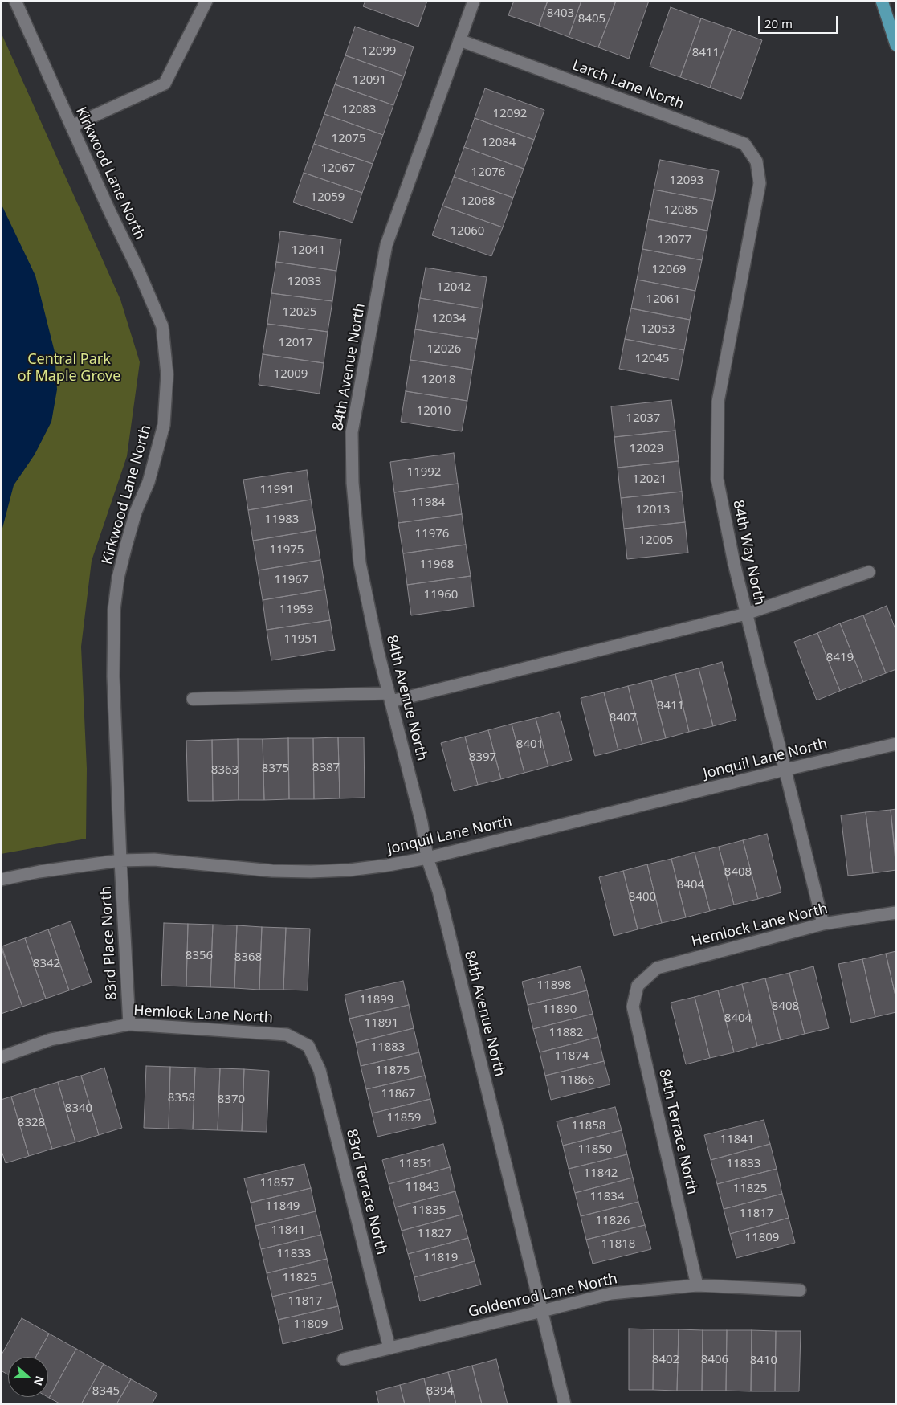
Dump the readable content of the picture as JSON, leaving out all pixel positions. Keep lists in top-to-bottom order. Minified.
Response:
{"streets":{"street":["Larch Lane North","Kirkwood Lane North","84th Avenue North","84th Way North","Jonquil Lane North","Hemlock Lane North","83rd Place North","84th Terrace North","83rd Terrace North","Goldenrod Lane North"]},"crossings":[["Larch Lane North","84th Avenue North"],["Larch Lane North","84th Way North"],["Kirkwood Lane North","Jonquil Lane North"],["Kirkwood Lane North","83rd Place North"],["84th Avenue North","Jonquil Lane North"],["84th Avenue North","Goldenrod Lane North"],["84th Way North","Jonquil Lane North"],["84th Way North","Hemlock Lane North"],["Jonquil Lane North","83rd Place North"],["Hemlock Lane North","83rd Place North"],["Hemlock Lane North","84th Terrace North"],["Hemlock Lane North","83rd Terrace North"],["84th Terrace North","Goldenrod Lane North"],["83rd Terrace North","Goldenrod Lane North"]],"parks":["Central Park of Maple Grove"],"house_numbers":["8403","8405","12099","8411","12091","12083","12092","12075","12084","12067","12076","12093","12059","12068","12085","12060","12077","12041","12069","12033","12042","12061","12025","12034","12053","12017","12026","12045","12009","12018","12010","12037","12029","11992","12021","11991","11984","12013","11983","11976","12005","11975","11968","11967","11960","11959","11951","8419","8411","8407","8401","8397","8387","8375","8363","8408","8404","8400","8356","8368","8342","11898","11899","8408","11890","8404","11891","11882","11883","11874","11875","11866","11867","8358","8370","8340","11859","8328","11858","11841","11850","11851","11833","11842","11857","11843","11825","11834","11849","11835","11817","11826","11841","11827","11809","11818","11833","11819","11825","11817","11809","8402","8406","8410","8345","8394"],"scale_bar":"20 m","north":"right"}
